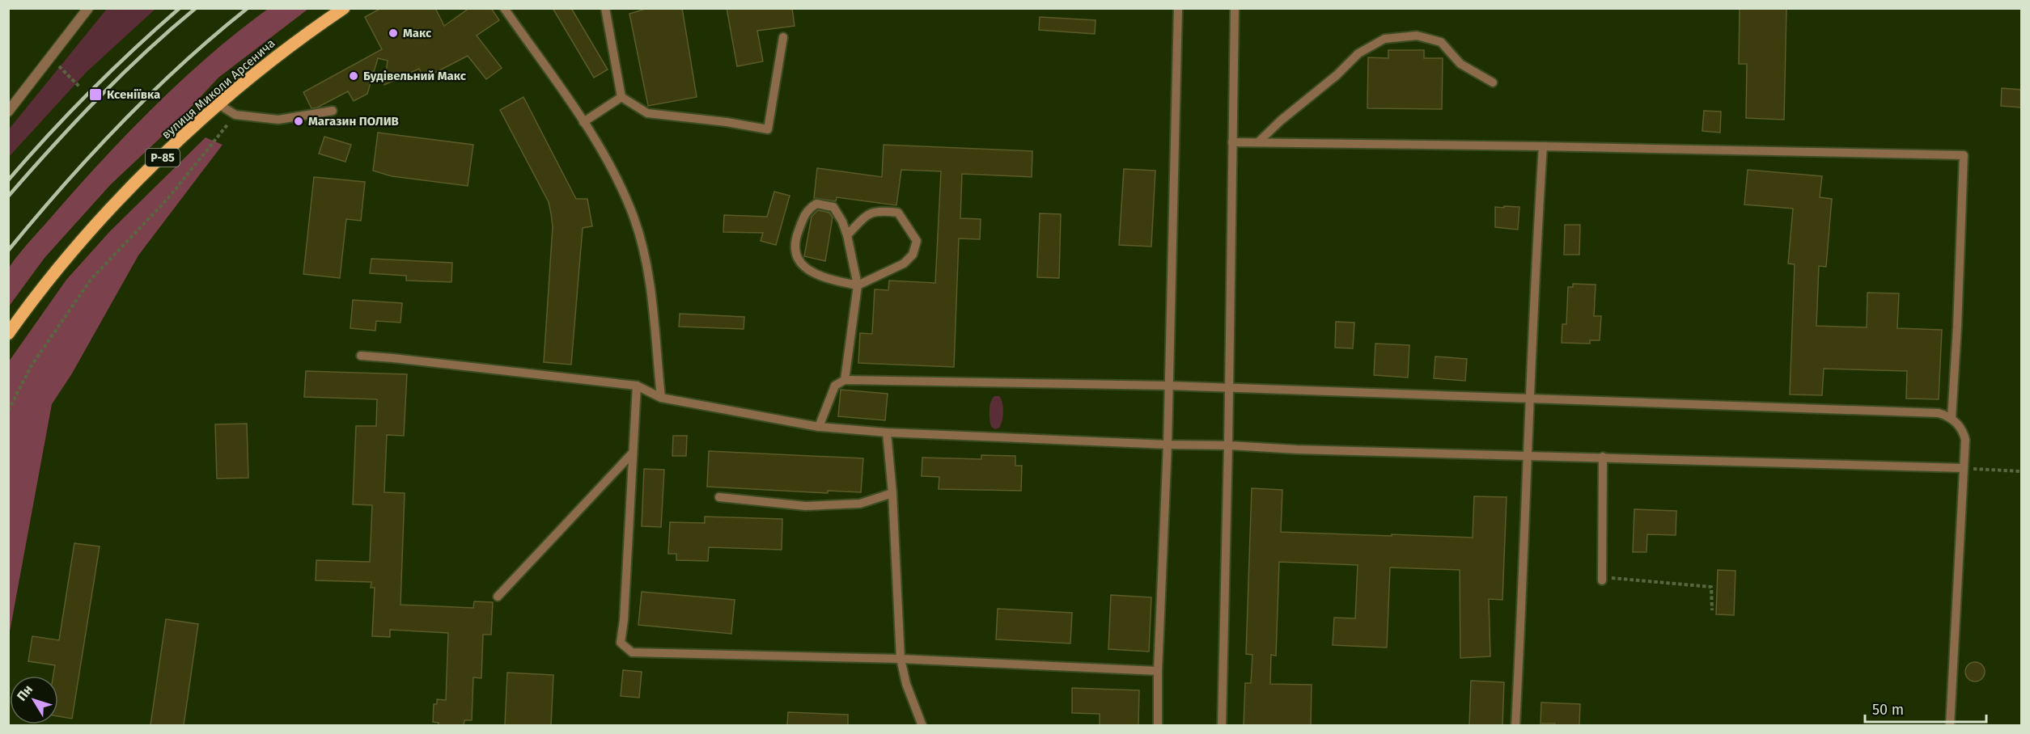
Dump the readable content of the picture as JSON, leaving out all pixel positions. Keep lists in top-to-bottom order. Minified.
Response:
{"streets":{"main road":["вулиця Миколи Арсенича","Р-85"]},"places":{"other":["Макс","Будівельний Макс","Магазин ПОЛИВ"],"transit":["Ксеніївка"]},"scale_bar":"50 m","north":"top left"}
